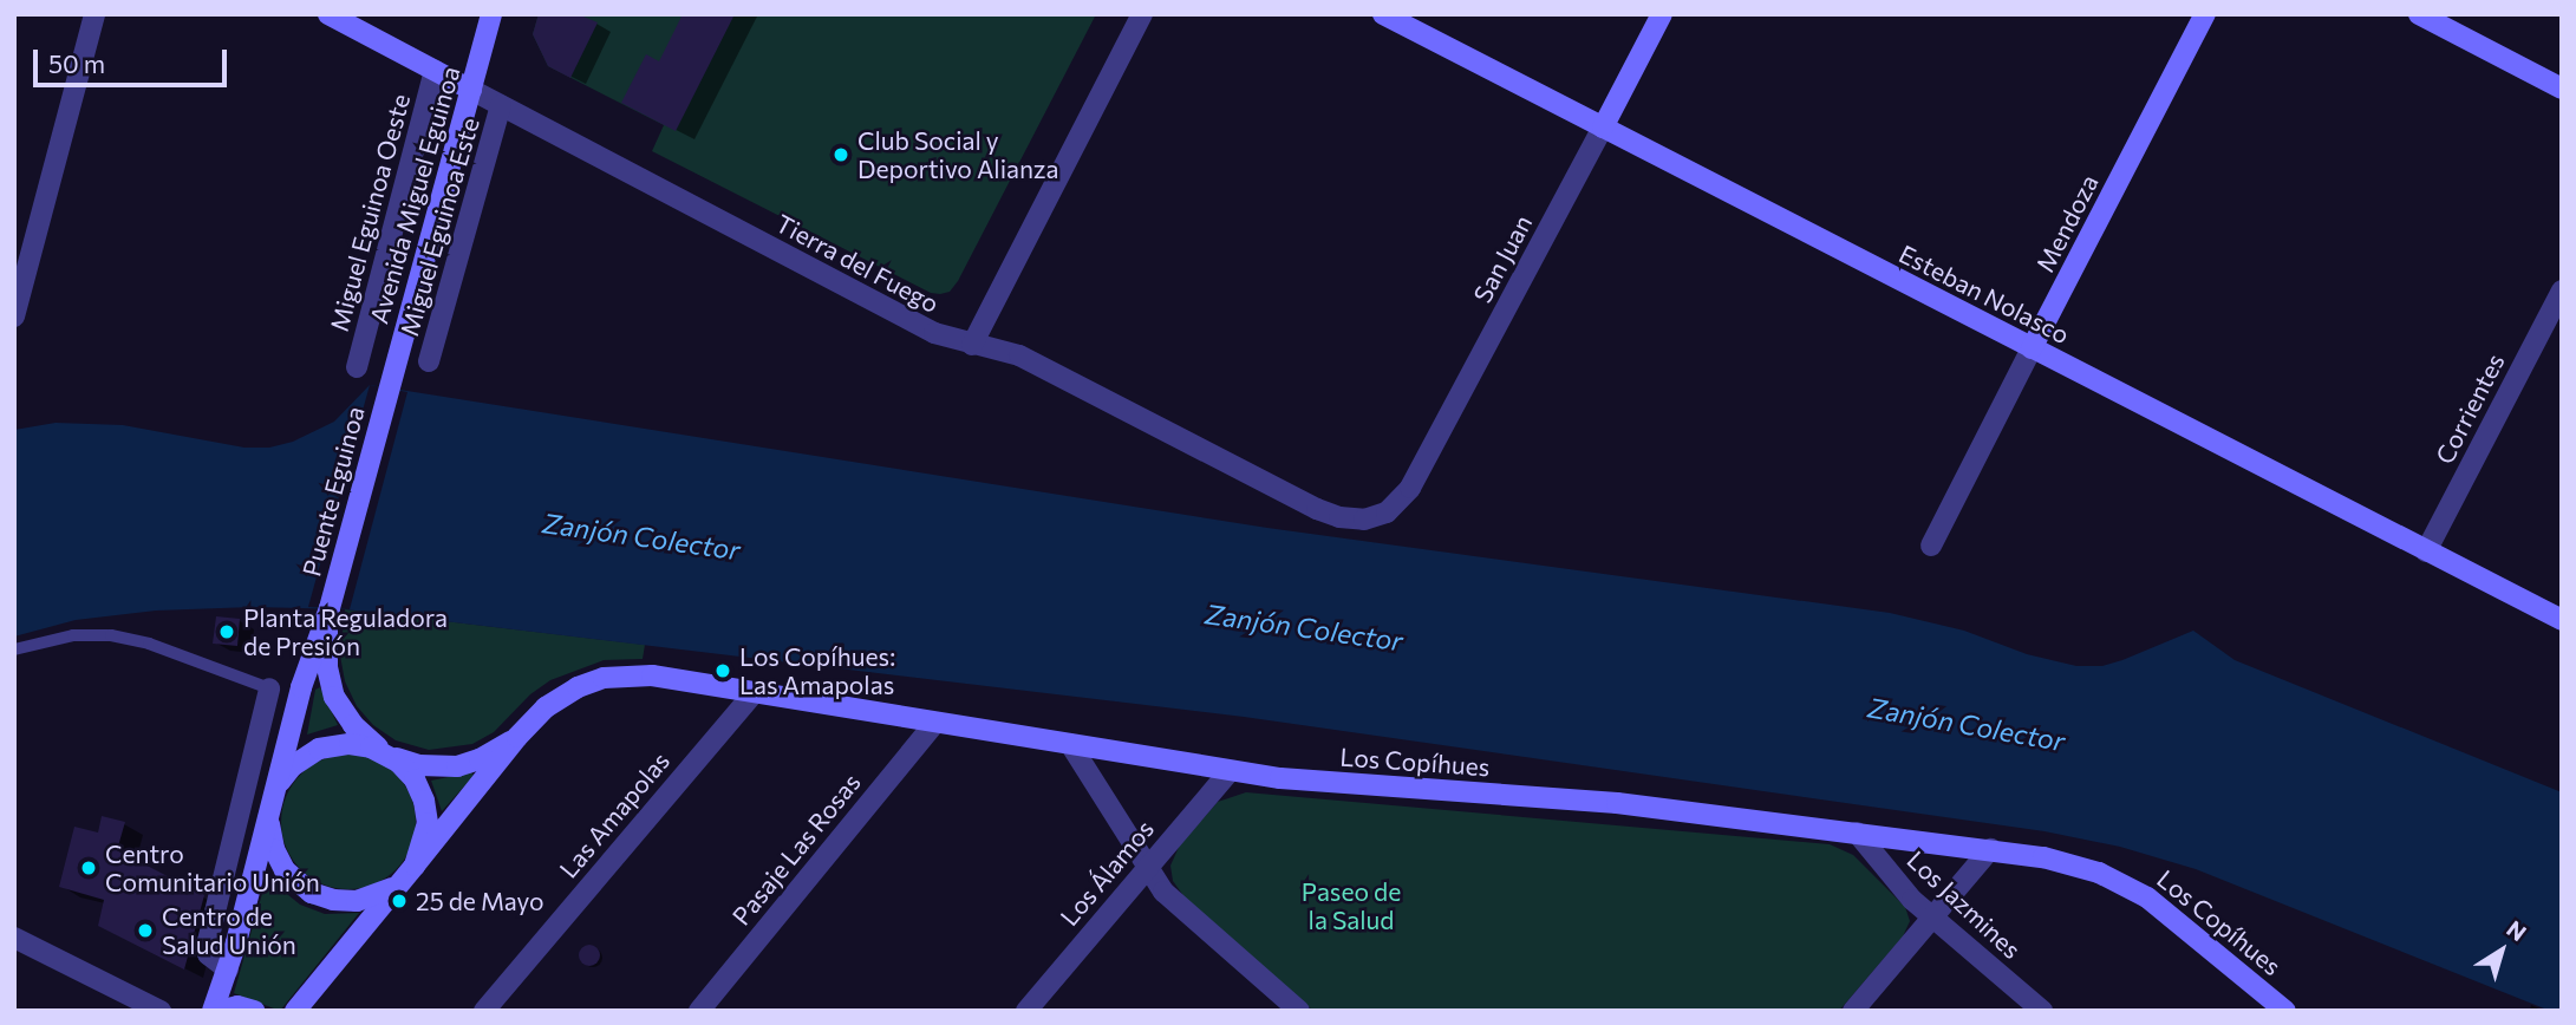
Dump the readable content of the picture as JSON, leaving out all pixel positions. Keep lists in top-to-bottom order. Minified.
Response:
{"streets":{"main road":["Avenida Miguel Eguinoa","Mendoza","San Juan","Tierra del Fuego","Esteban Nolasco","Puente Eguinoa","Los Copíhues"],"street":["Miguel Eguinoa Oeste","Miguel Eguinoa Este","Corrientes","Las Amapolas","Pasaje Las Rosas","Los Álamos","Los Jazmines"]},"crossings":[["Avenida Miguel Eguinoa","Tierra del Fuego"],["Avenida Miguel Eguinoa","Puente Eguinoa"],["Miguel Eguinoa Oeste","Tierra del Fuego"],["Mendoza","Esteban Nolasco"],["Miguel Eguinoa Este","Tierra del Fuego"],["San Juan","Tierra del Fuego"],["San Juan","Esteban Nolasco"],["Esteban Nolasco","Corrientes"],["Los Copíhues","Las Amapolas"],["Los Copíhues","Pasaje Las Rosas"],["Los Copíhues","Los Álamos"],["Los Copíhues","Los Jazmines"]],"water":["Zanjón Colector"],"parks":["Paseo de la Salud"],"places":["Club Social y Deportivo Alianza","Planta Reguladora de Presión","Los Copíhues: Las Amapolas","Centro Comunitario Unión","25 de Mayo","Centro de Salud Unión"],"scale_bar":"50 m","north":"top right"}
